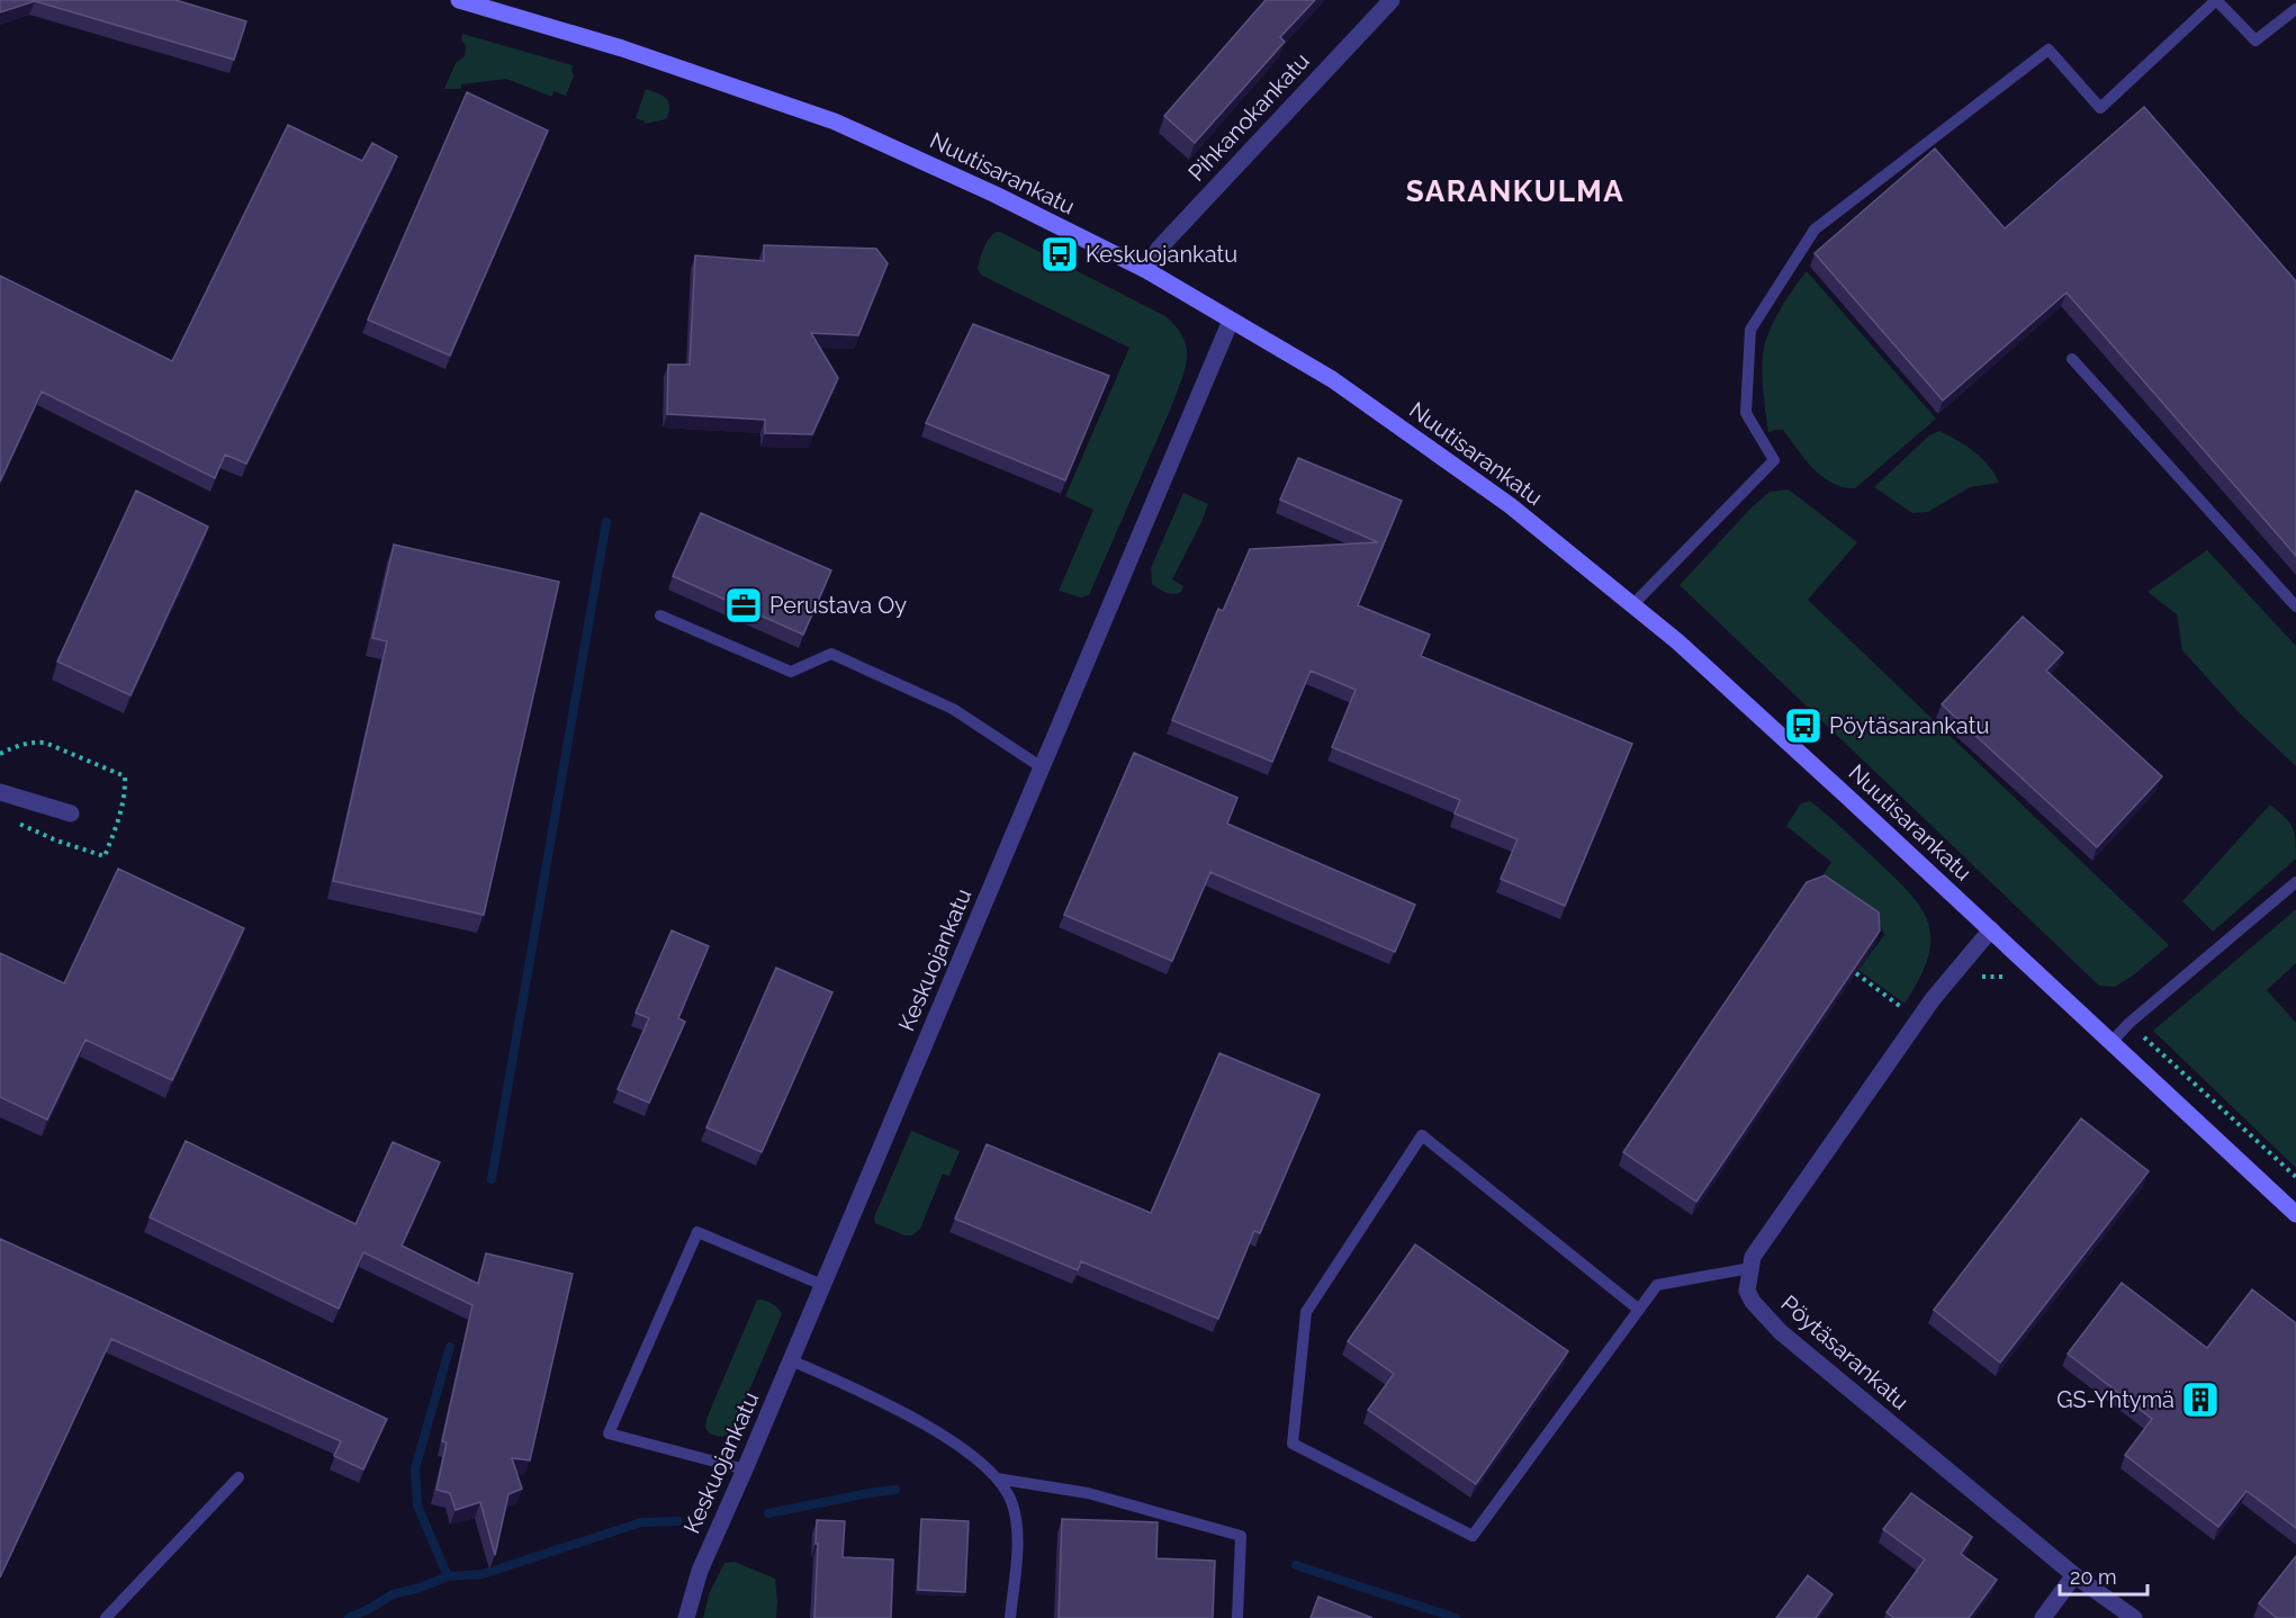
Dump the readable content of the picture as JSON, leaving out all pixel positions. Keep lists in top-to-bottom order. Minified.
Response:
{"streets":{"main road":["Nuutisarankatu"],"street":["Pihkanokankatu","Keskuojankatu","Pöytäsarankatu"]},"crossings":[["Pihkanokankatu","Nuutisarankatu"],["Nuutisarankatu","Keskuojankatu"],["Nuutisarankatu","Pöytäsarankatu"]],"districts":["SARANKULMA"],"places":{"bus stop":["Keskuojankatu","Pöytäsarankatu"],"office":["Perustava Oy"],"building":["GS-Yhtymä"]},"scale_bar":"20 m"}
